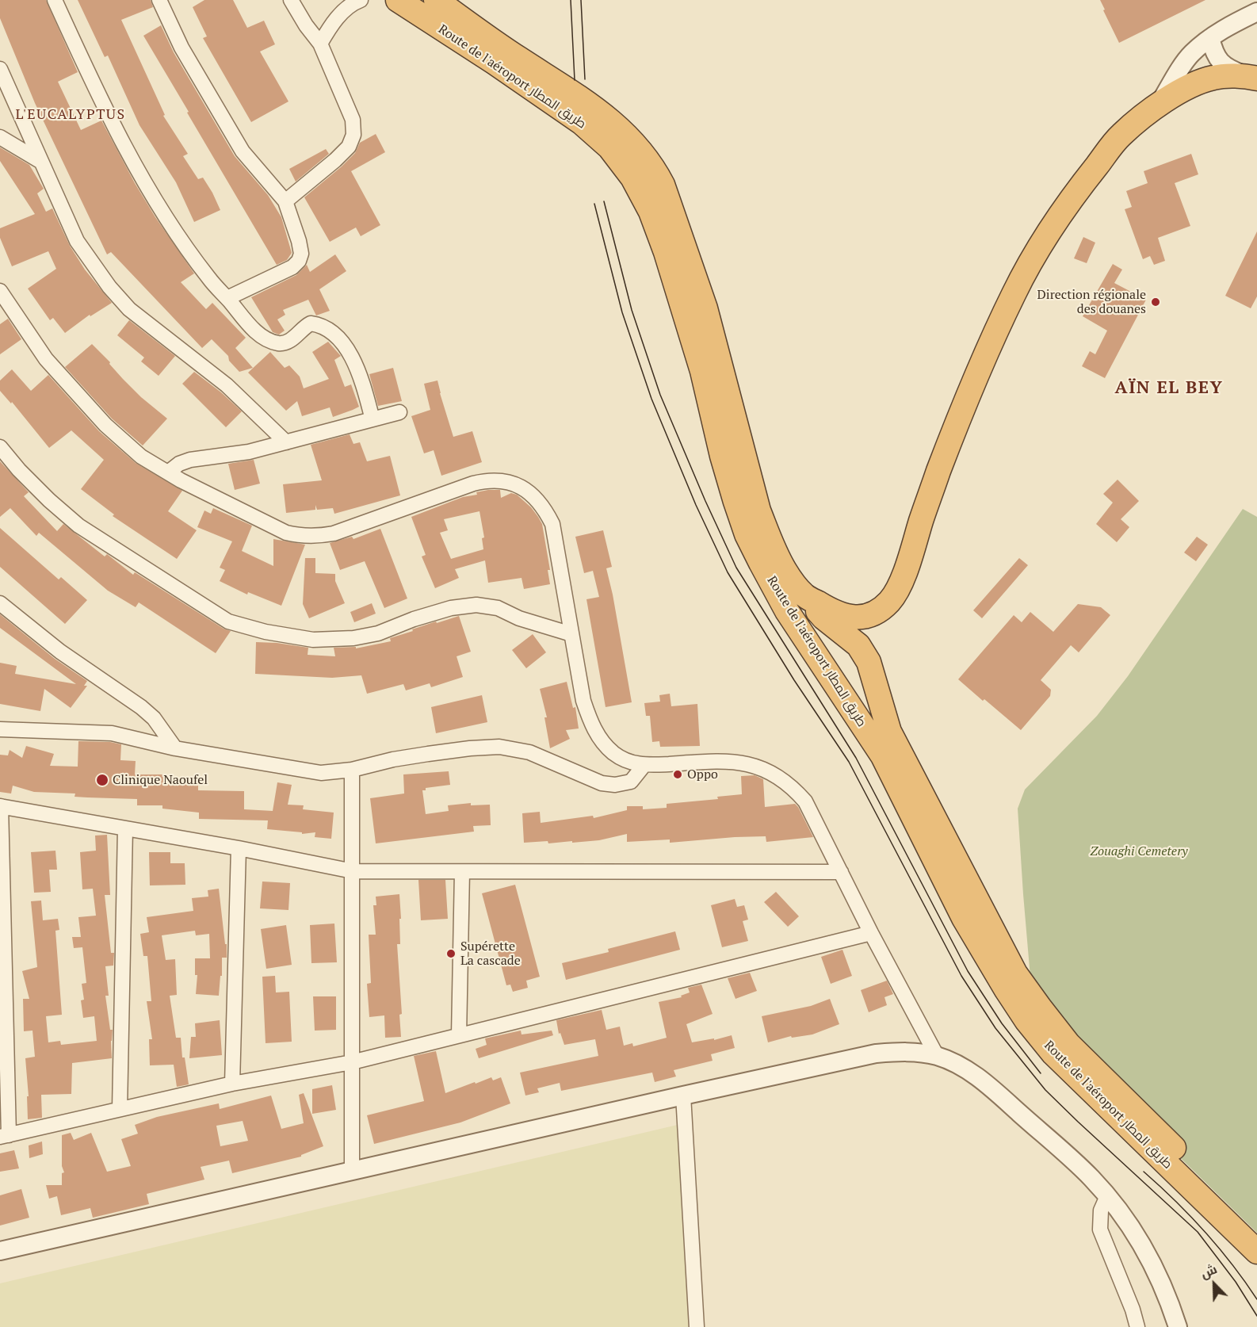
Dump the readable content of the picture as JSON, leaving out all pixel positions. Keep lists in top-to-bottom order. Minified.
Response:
{"streets":{"highway":["Route de l'aéroport طريق المطار"]},"districts":["L'EUCALYPTUS","AÏN EL BEY"],"parks":["Zouaghi Cemetery"],"places":["Direction régionale des douanes","Oppo","Clinique Naoufel","Supérette La cascade"],"north":"top left"}
